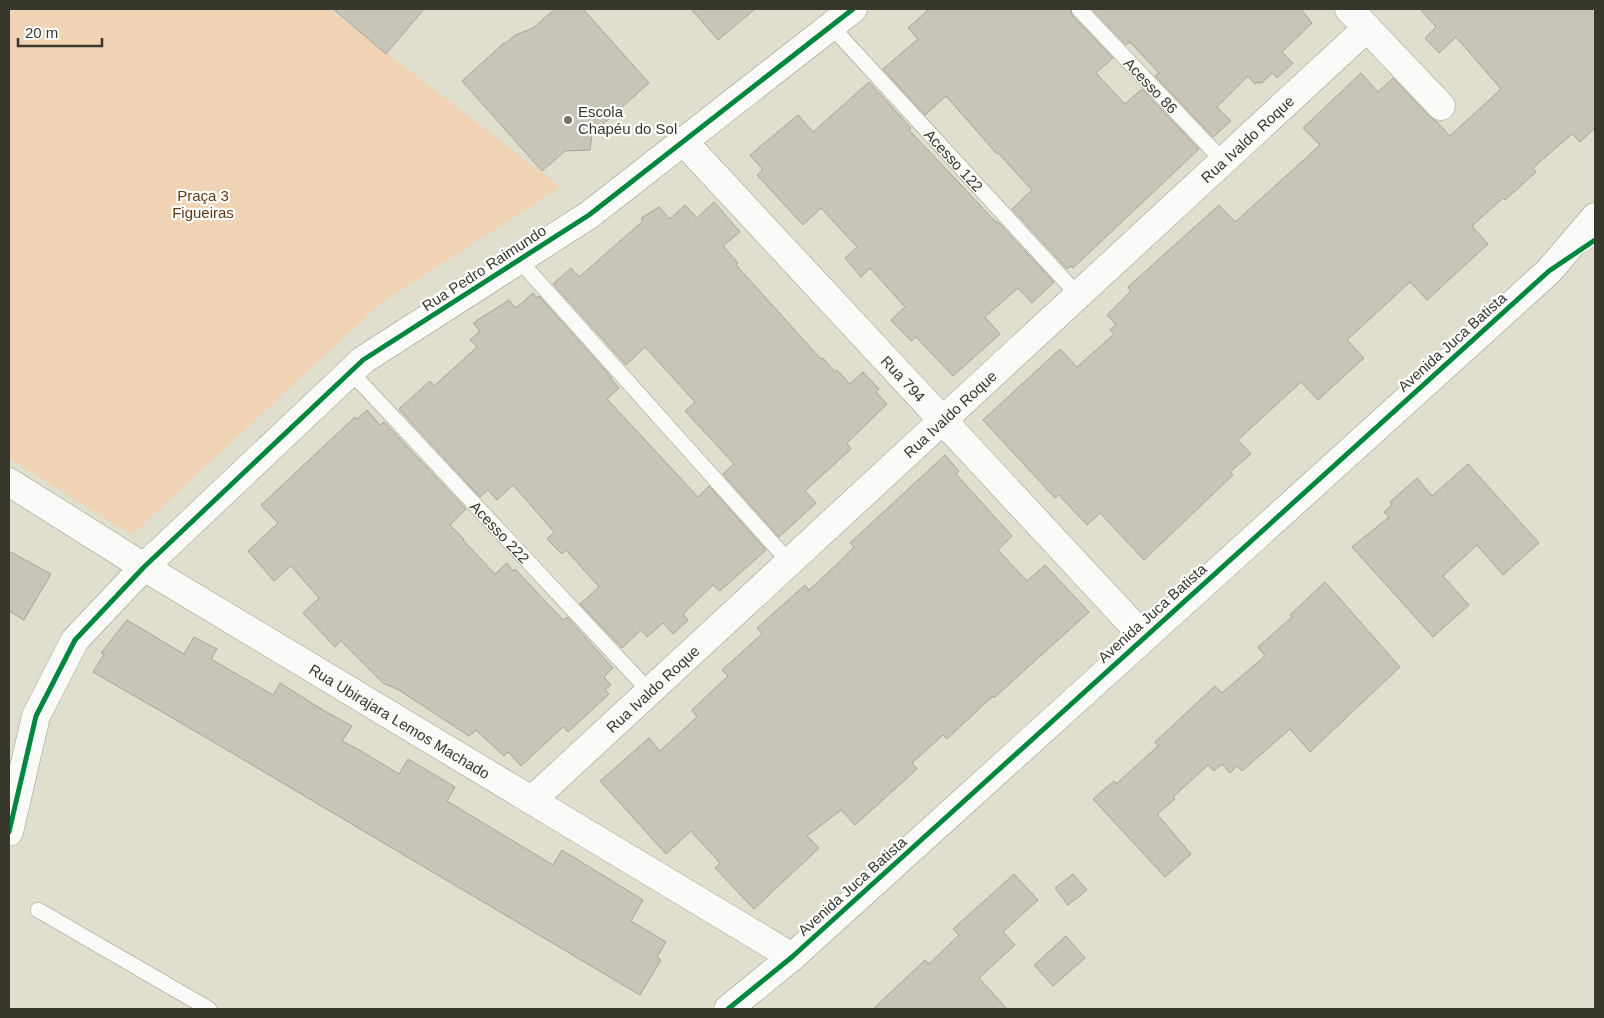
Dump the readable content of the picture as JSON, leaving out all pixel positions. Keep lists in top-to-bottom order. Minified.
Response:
{"streets":{"street":["Rua Ivaldo Roque","Rua Pedro Raimundo","Avenida Juca Batista","Rua 794","Rua Ubirajara Lemos Machado"],"lane":["Acesso 86","Acesso 122","Acesso 222"]},"crossings":[["Acesso 86","Rua Ivaldo Roque"],["Rua Ivaldo Roque","Acesso 122"],["Rua Ivaldo Roque","Rua 794"],["Rua Ivaldo Roque","Acesso 222"],["Rua Ivaldo Roque","Rua Ubirajara Lemos Machado"],["Acesso 122","Rua Pedro Raimundo"],["Rua Pedro Raimundo","Rua 794"],["Rua Pedro Raimundo","Acesso 222"],["Rua Pedro Raimundo","Rua Ubirajara Lemos Machado"],["Avenida Juca Batista","Rua 794"],["Avenida Juca Batista","Rua Ubirajara Lemos Machado"]],"parks":["Praça 3 Figueiras"],"places":["Escola Chapéu do Sol"],"scale_bar":"20 m"}
